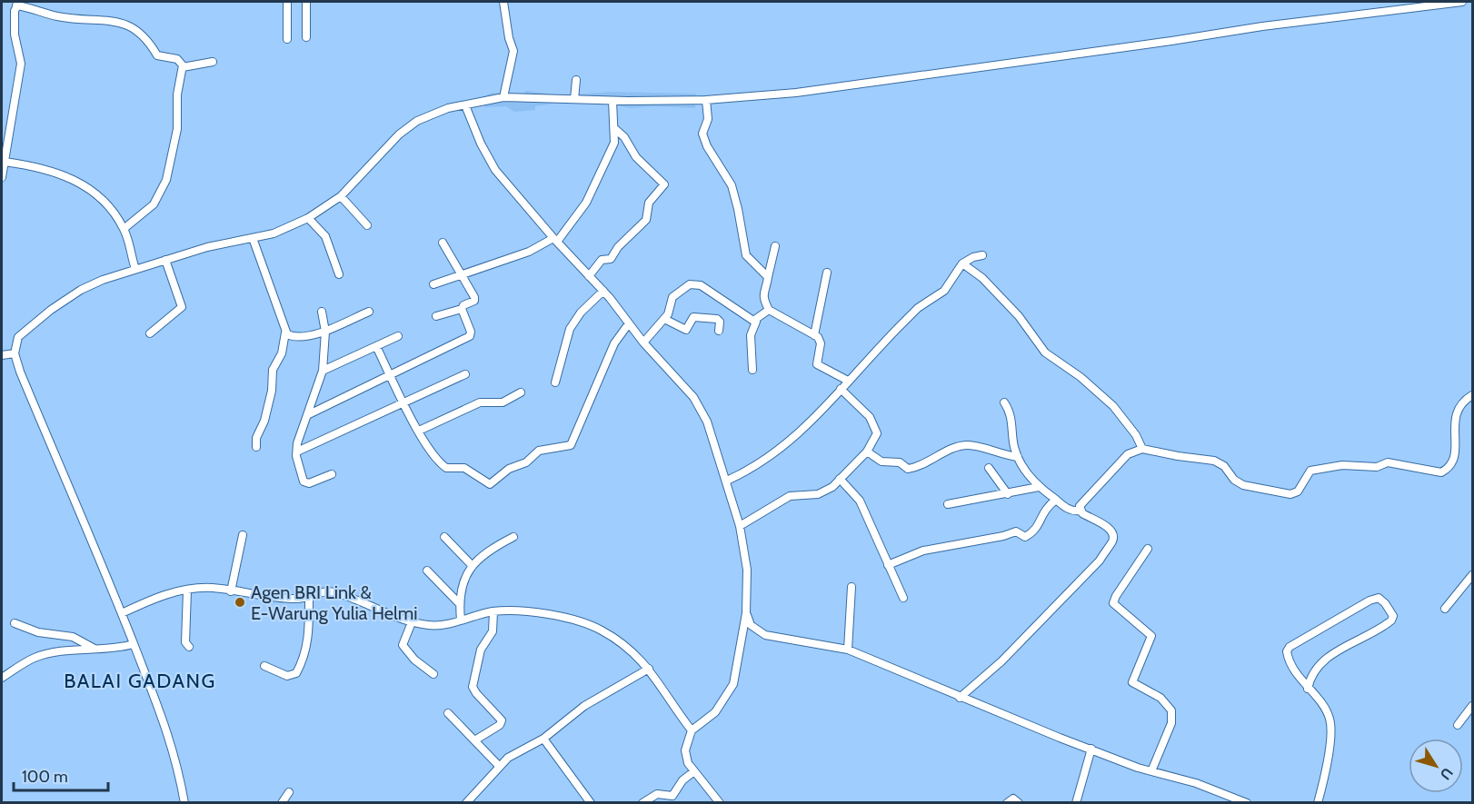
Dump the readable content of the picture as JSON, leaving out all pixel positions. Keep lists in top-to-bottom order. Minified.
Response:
{"districts":["BALAI GADANG"],"places":["Agen BRI Link & E-Warung Yulia Helmi"],"scale_bar":"100 m","north":"bottom right"}
